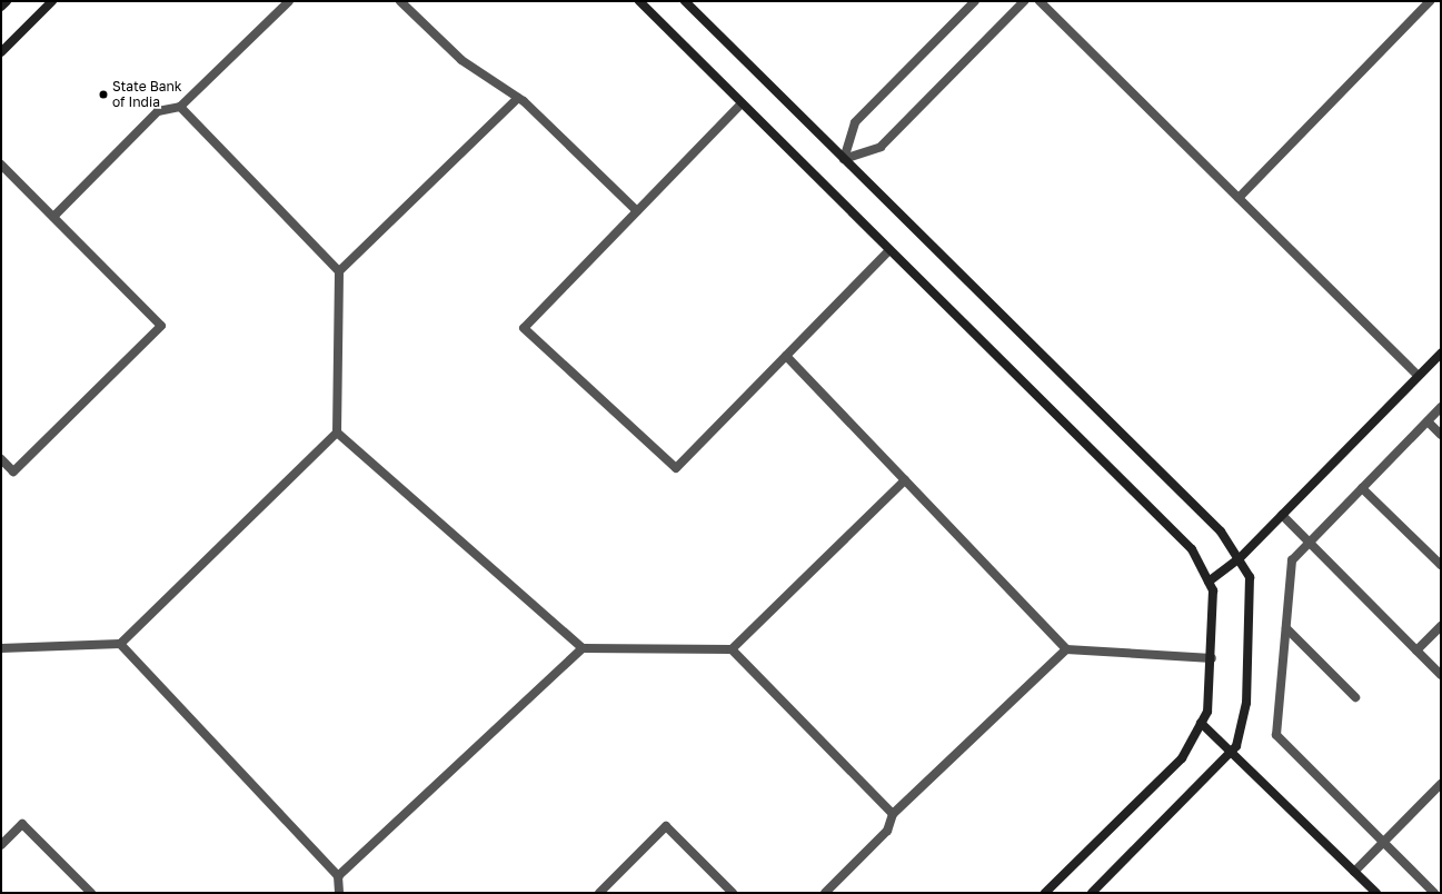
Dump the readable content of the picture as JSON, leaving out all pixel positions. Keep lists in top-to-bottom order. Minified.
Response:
{"places":["State Bank of India"]}
